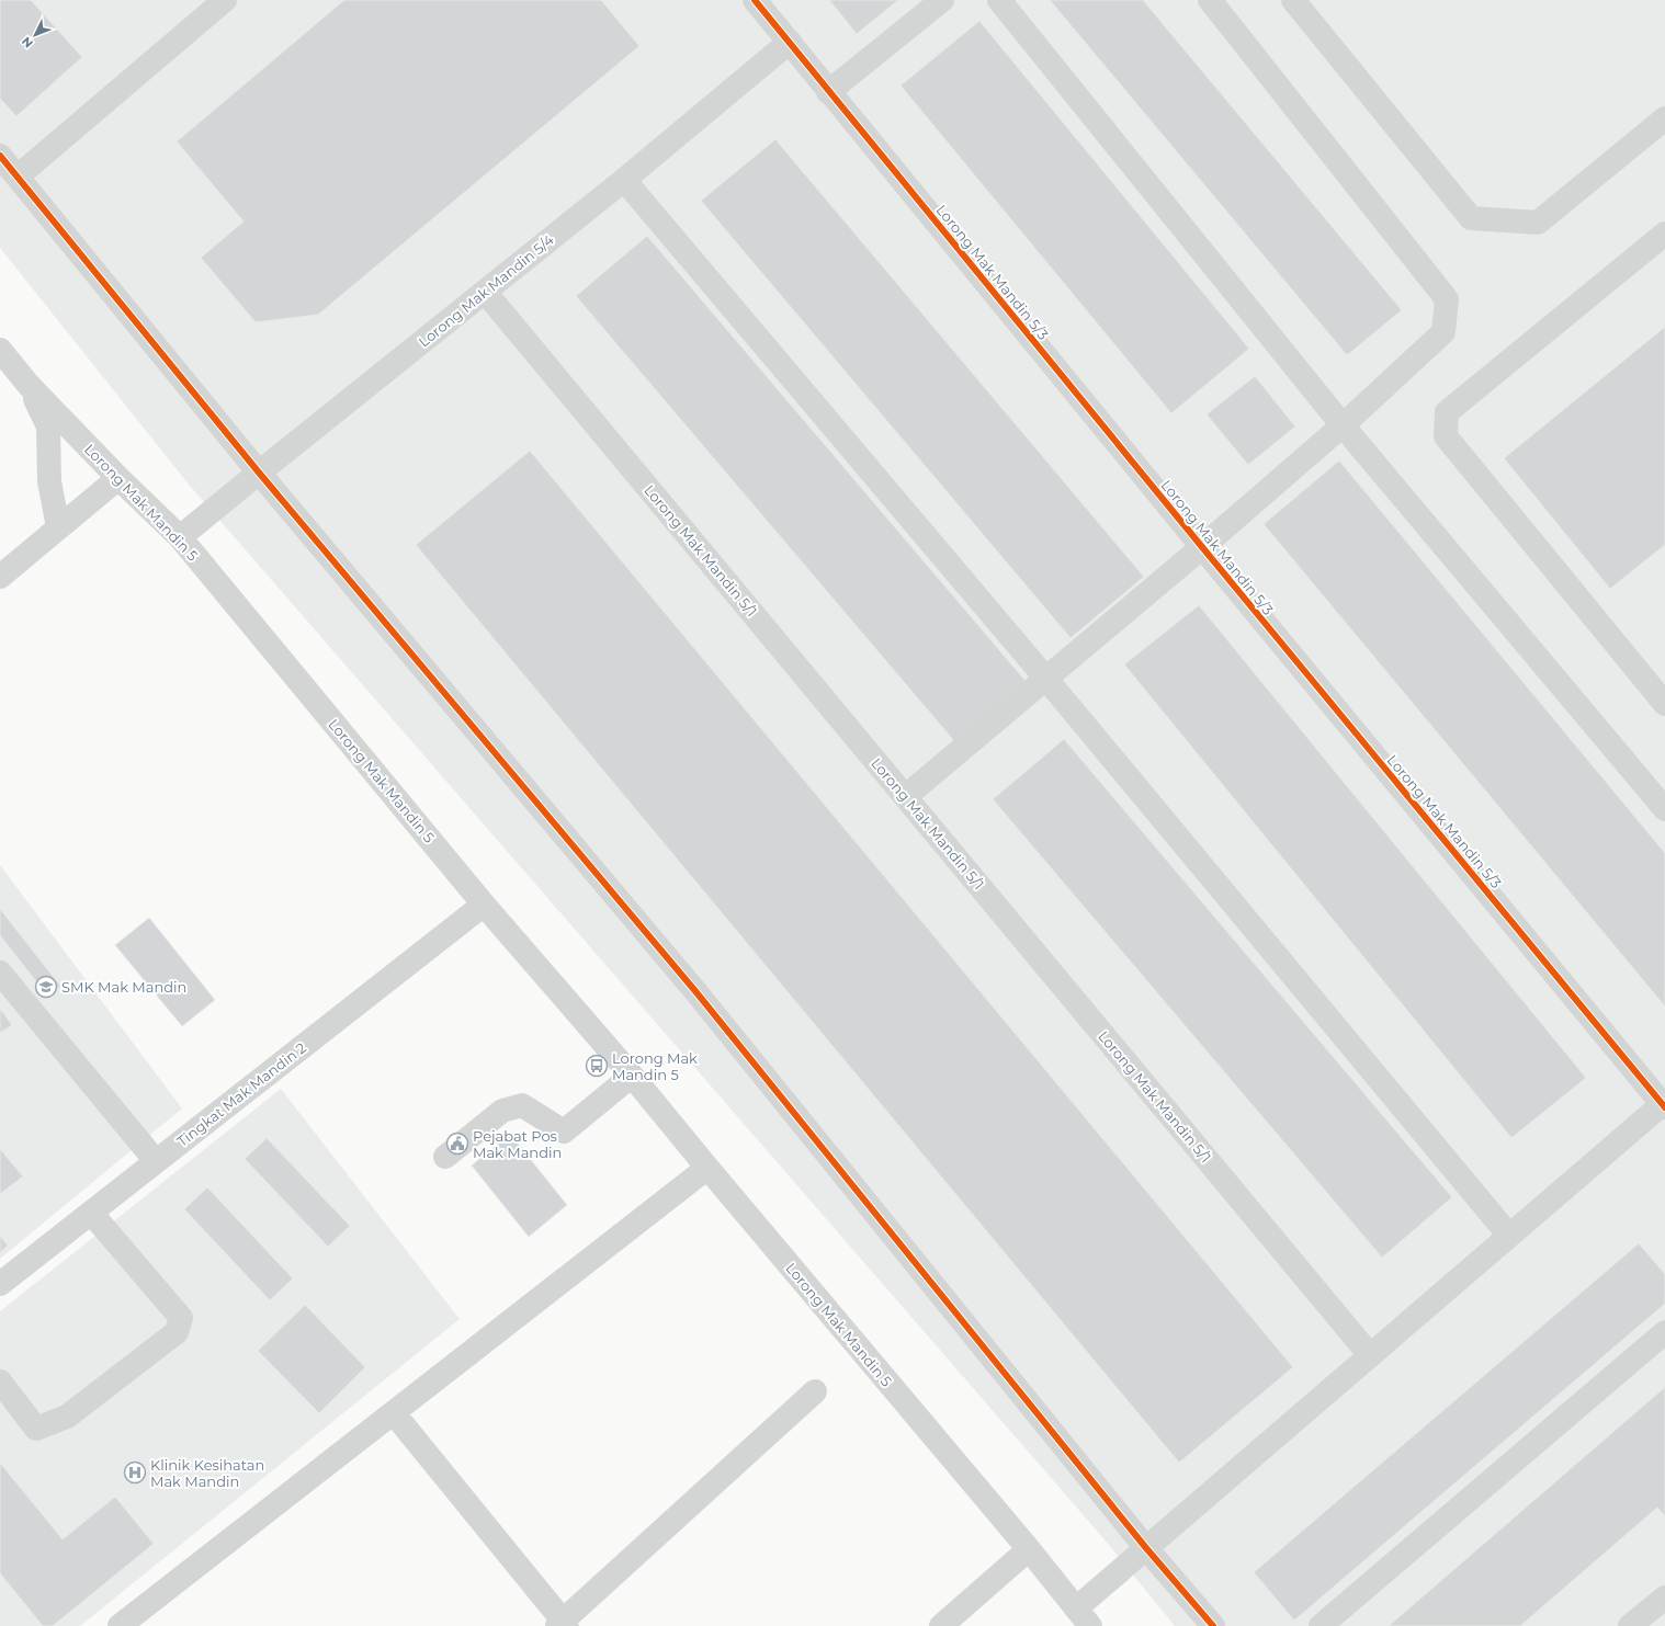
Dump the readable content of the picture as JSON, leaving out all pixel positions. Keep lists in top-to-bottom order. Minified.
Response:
{"streets":{"street":["Lorong Mak Mandin 5/3","Lorong Mak Mandin 5/4","Lorong Mak Mandin 5","Lorong Mak Mandin 5/1","Tingkat Mak Mandin 2"]},"crossings":[["Lorong Mak Mandin 5/3","Lorong Mak Mandin 5/4"],["Lorong Mak Mandin 5/4","Lorong Mak Mandin 5"],["Lorong Mak Mandin 5/4","Lorong Mak Mandin 5/1"],["Lorong Mak Mandin 5","Tingkat Mak Mandin 2"]],"places":{"school or university":["SMK Mak Mandin"],"bus stop":["Lorong Mak Mandin 5"],"public building":["Pejabat Pos Mak Mandin"],"hospital":["Klinik Kesihatan Mak Mandin"]},"north":"bottom left"}
